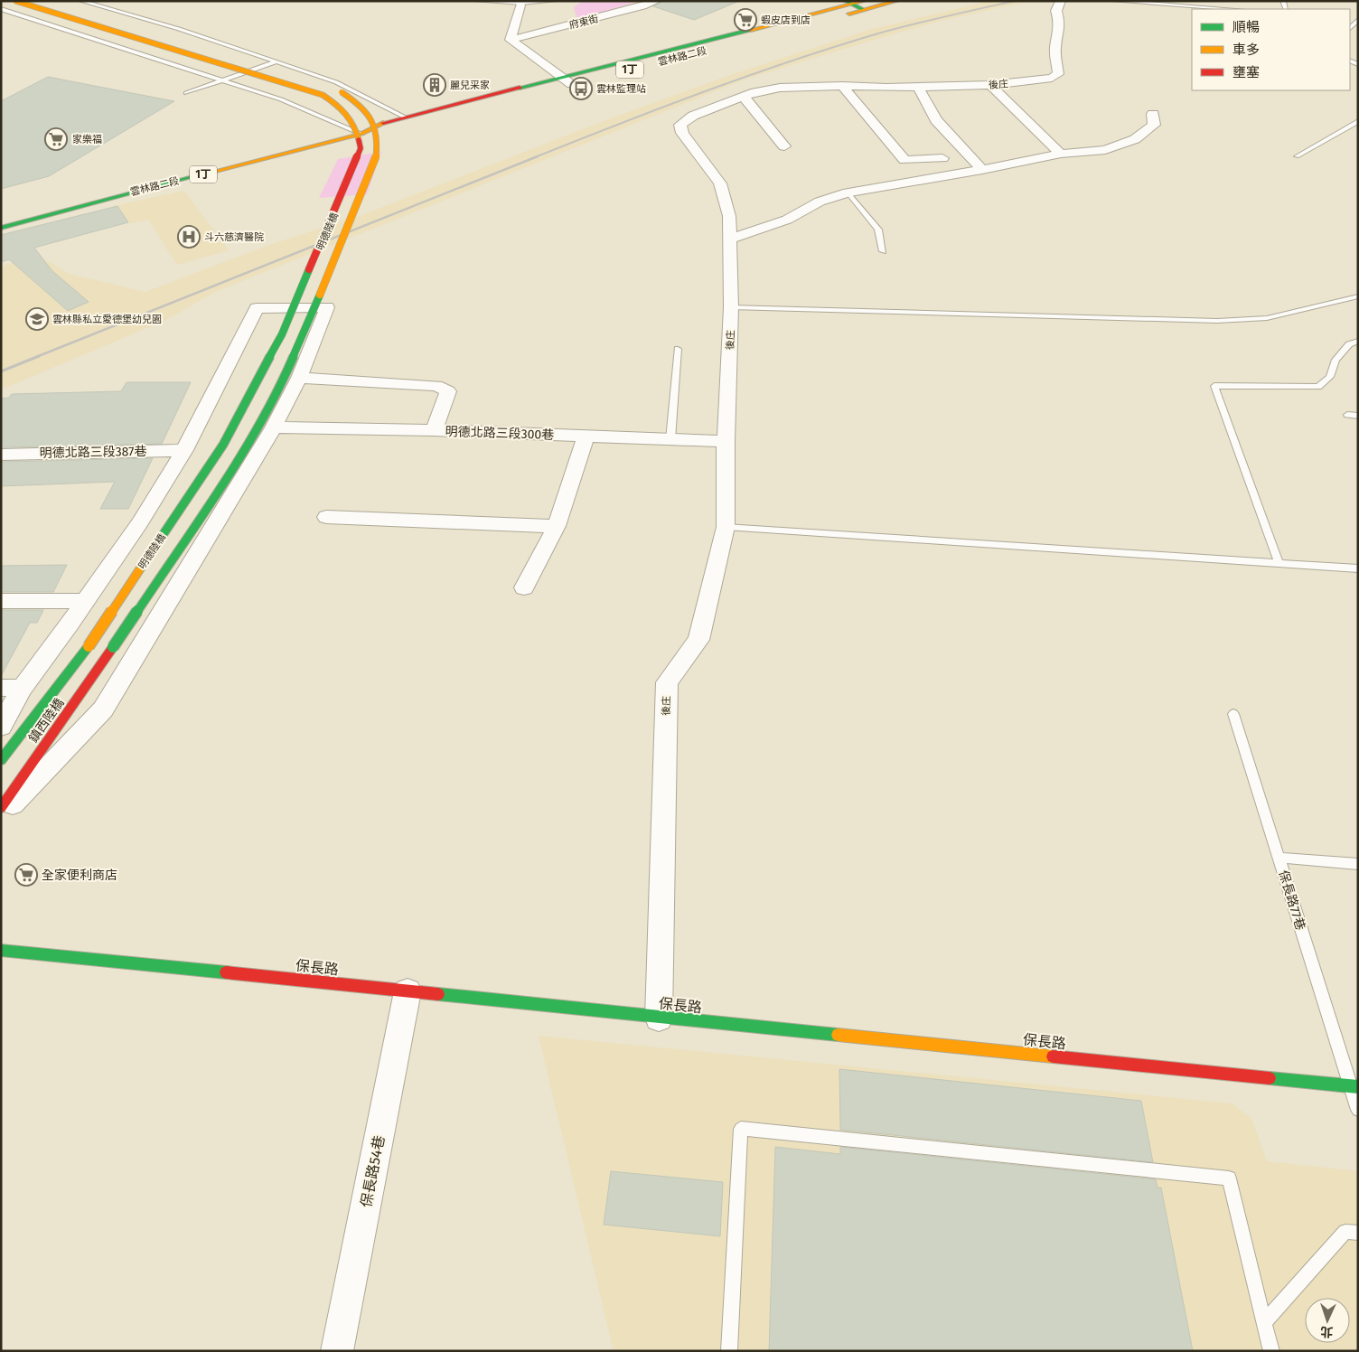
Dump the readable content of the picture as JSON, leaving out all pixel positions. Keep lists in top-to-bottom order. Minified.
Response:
{"streets":{"main road":["雲林路二段","1丁","明德陸橋","鎮西陸橋","保長路"],"street":["府東街","後庄","明德北路三段300巷","明德北路三段387巷","保長路54巷"],"lane":["保長路77巷"]},"crossings":[["後庄","明德北路三段300巷"],["後庄","保長路"],["明德陸橋","鎮西陸橋"],["保長路77巷","保長路"],["保長路","保長路54巷"]],"places":{"supermarket":["蝦皮店到店","家樂福","全家便利商店"],"building":["麗兒采家"],"bus stop":["雲林監理站"],"hospital":["斗六慈濟醫院"],"school or university":["雲林縣私立愛德堡幼兒園"]},"legend":["順暢","車多","壅塞"],"north":"bottom"}
